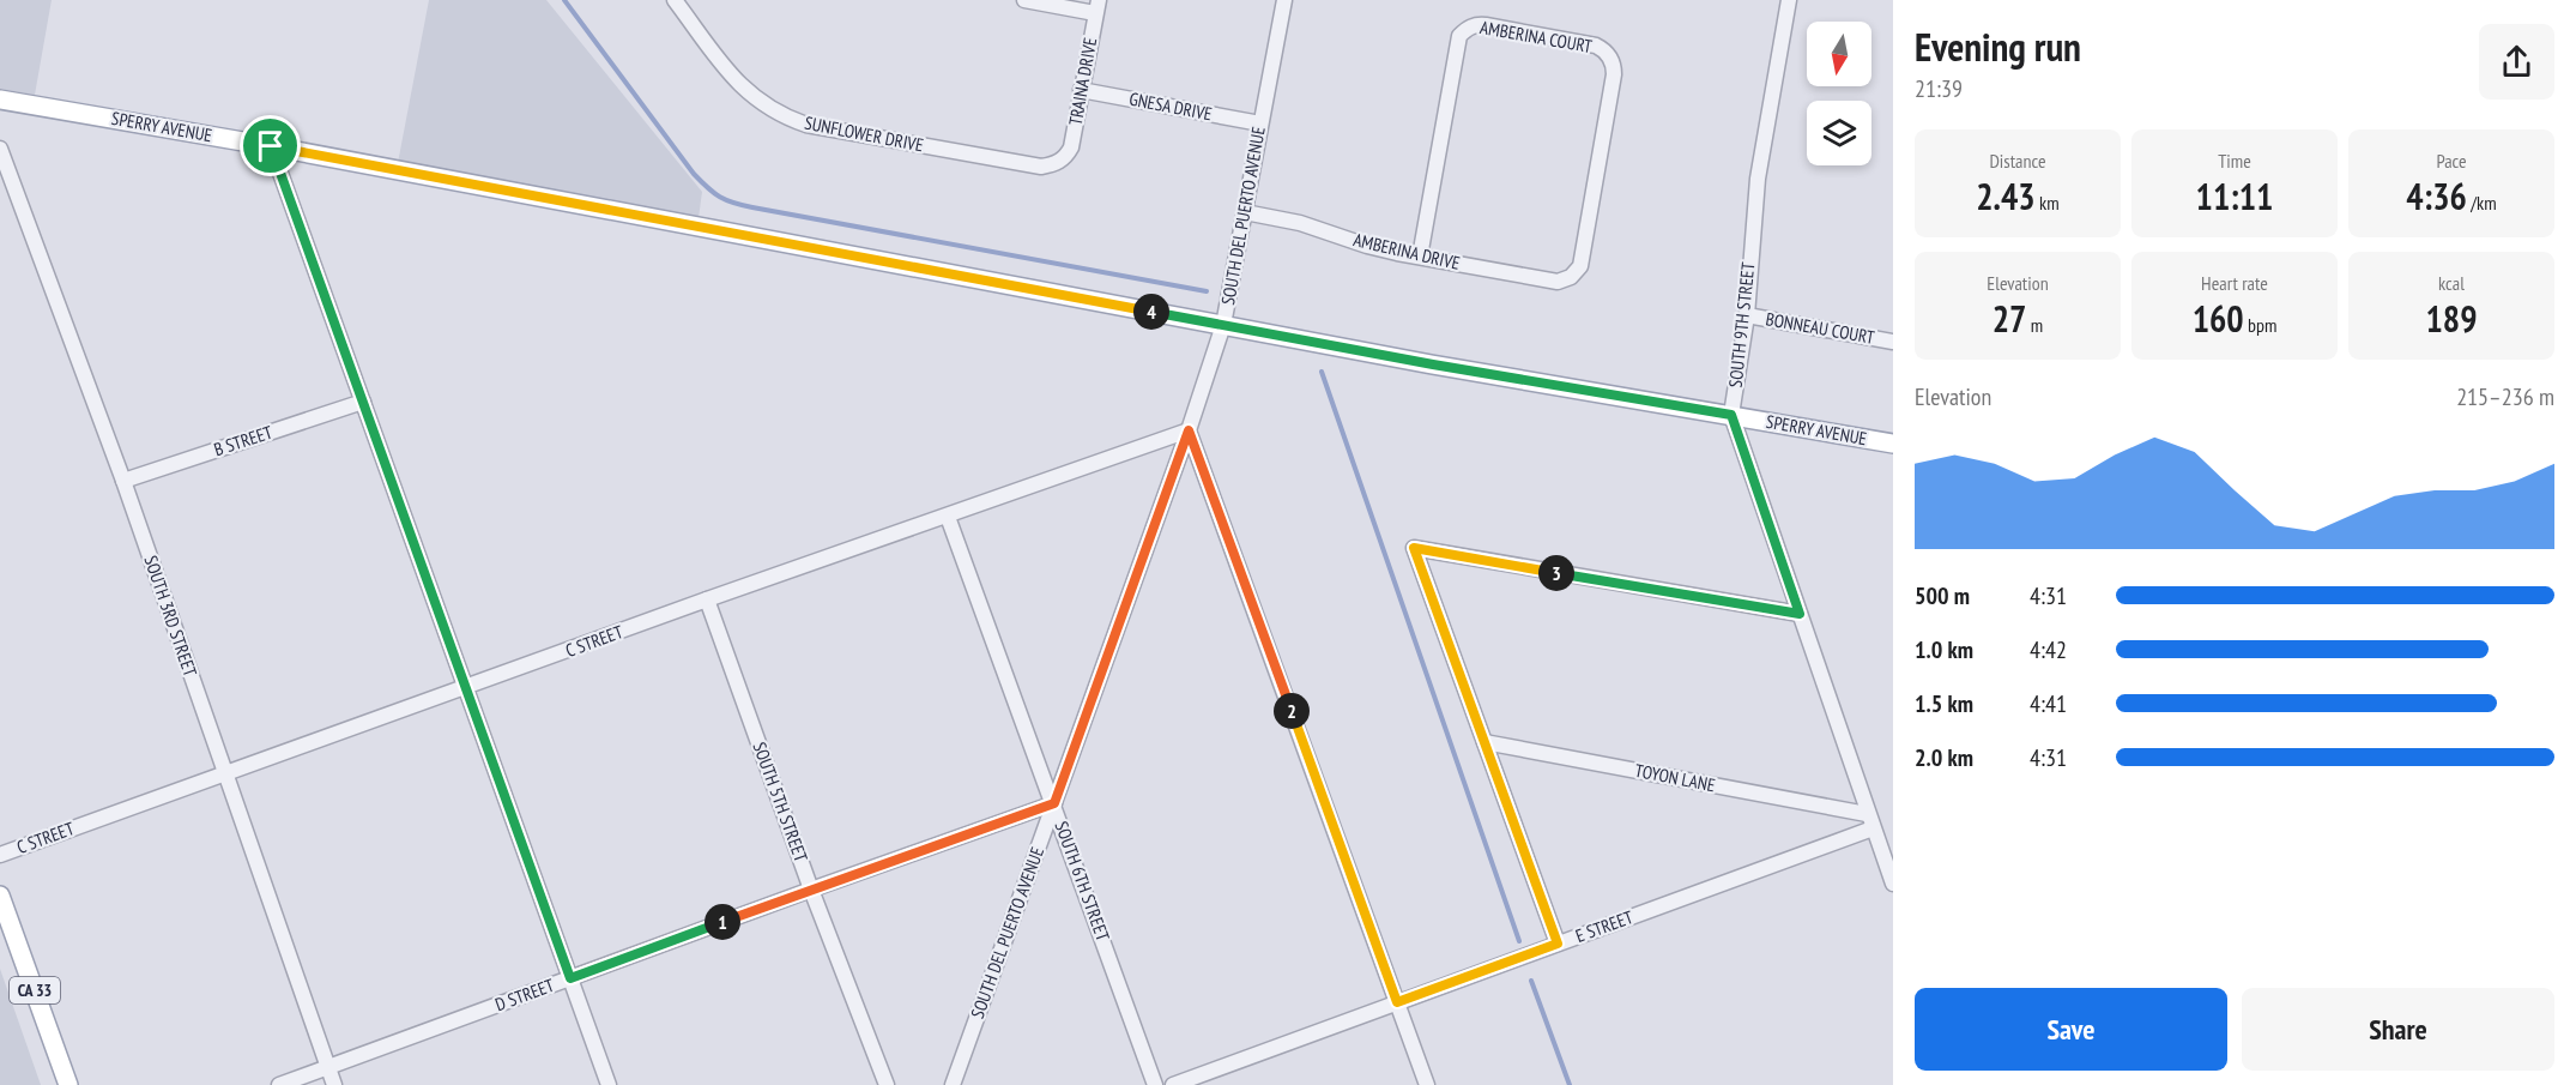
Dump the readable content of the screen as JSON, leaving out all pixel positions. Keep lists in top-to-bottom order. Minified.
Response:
{"streets":{"main road":["SPERRY AVENUE","CA 33"],"street":["AMBERINA COURT","TRAINA DRIVE","GNESA DRIVE","SUNFLOWER DRIVE","SOUTH DEL PUERTO AVENUE","AMBERINA DRIVE","SOUTH 9TH STREET","BONNEAU COURT","B STREET","SOUTH 3RD STREET","C STREET","TOYON LANE","SOUTH 5TH STREET","SOUTH 6TH STREET","E STREET","D STREET"]},"crossings":[["AMBERINA COURT","AMBERINA DRIVE"],["TRAINA DRIVE","GNESA DRIVE"],["TRAINA DRIVE","SUNFLOWER DRIVE"],["GNESA DRIVE","SOUTH DEL PUERTO AVENUE"],["SPERRY AVENUE","SOUTH DEL PUERTO AVENUE"],["SPERRY AVENUE","SOUTH 9TH STREET"],["SOUTH DEL PUERTO AVENUE","AMBERINA DRIVE"],["SOUTH DEL PUERTO AVENUE","C STREET"],["SOUTH DEL PUERTO AVENUE","SOUTH 6TH STREET"],["SOUTH DEL PUERTO AVENUE","D STREET"],["SOUTH 9TH STREET","BONNEAU COURT"],["SOUTH 9TH STREET","TOYON LANE"],["SOUTH 9TH STREET","E STREET"],["B STREET","SOUTH 3RD STREET"],["SOUTH 3RD STREET","C STREET"],["SOUTH 3RD STREET","D STREET"],["C STREET","SOUTH 5TH STREET"],["C STREET","SOUTH 6TH STREET"],["TOYON LANE","E STREET"],["SOUTH 5TH STREET","D STREET"],["SOUTH 6TH STREET","D STREET"]],"north":"bottom","page":{"heading":["Evening run","21:39"],"stats":[["Distance","2.43 km"],["Time","11:11"],["Pace","4:36 /km"],["Elevation","27 m"],["Heart rate","160 bpm"],["kcal","189"]],"pins":["4","3","2","1"],"chart":["Elevation","215–236 m"],"list":[{"name":"500 m","note":"4:31"},{"name":"1.0 km","note":"4:42"},{"name":"1.5 km","note":"4:41"},{"name":"2.0 km","note":"4:31"}],"buttons":["Save","Share"]}}
